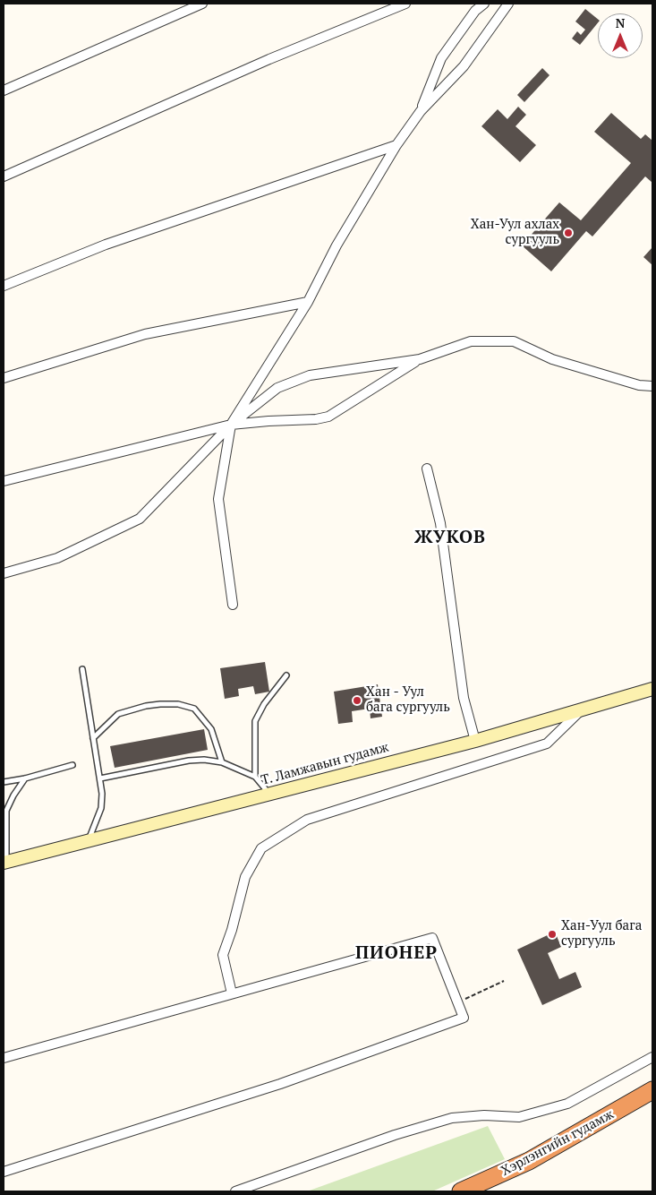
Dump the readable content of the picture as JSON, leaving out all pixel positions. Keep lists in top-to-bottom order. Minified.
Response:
{"streets":{"highway":["Хэрлэнгийн гудамж"],"street":["Т. Ламжавын гудамж"]},"districts":["ЖУКОВ","ПИОНЕР"],"places":["Хан-Уул ахлах сургууль","Хан - Уул бага сургууль","Хан-Уул бага сургууль"],"north":"top"}
